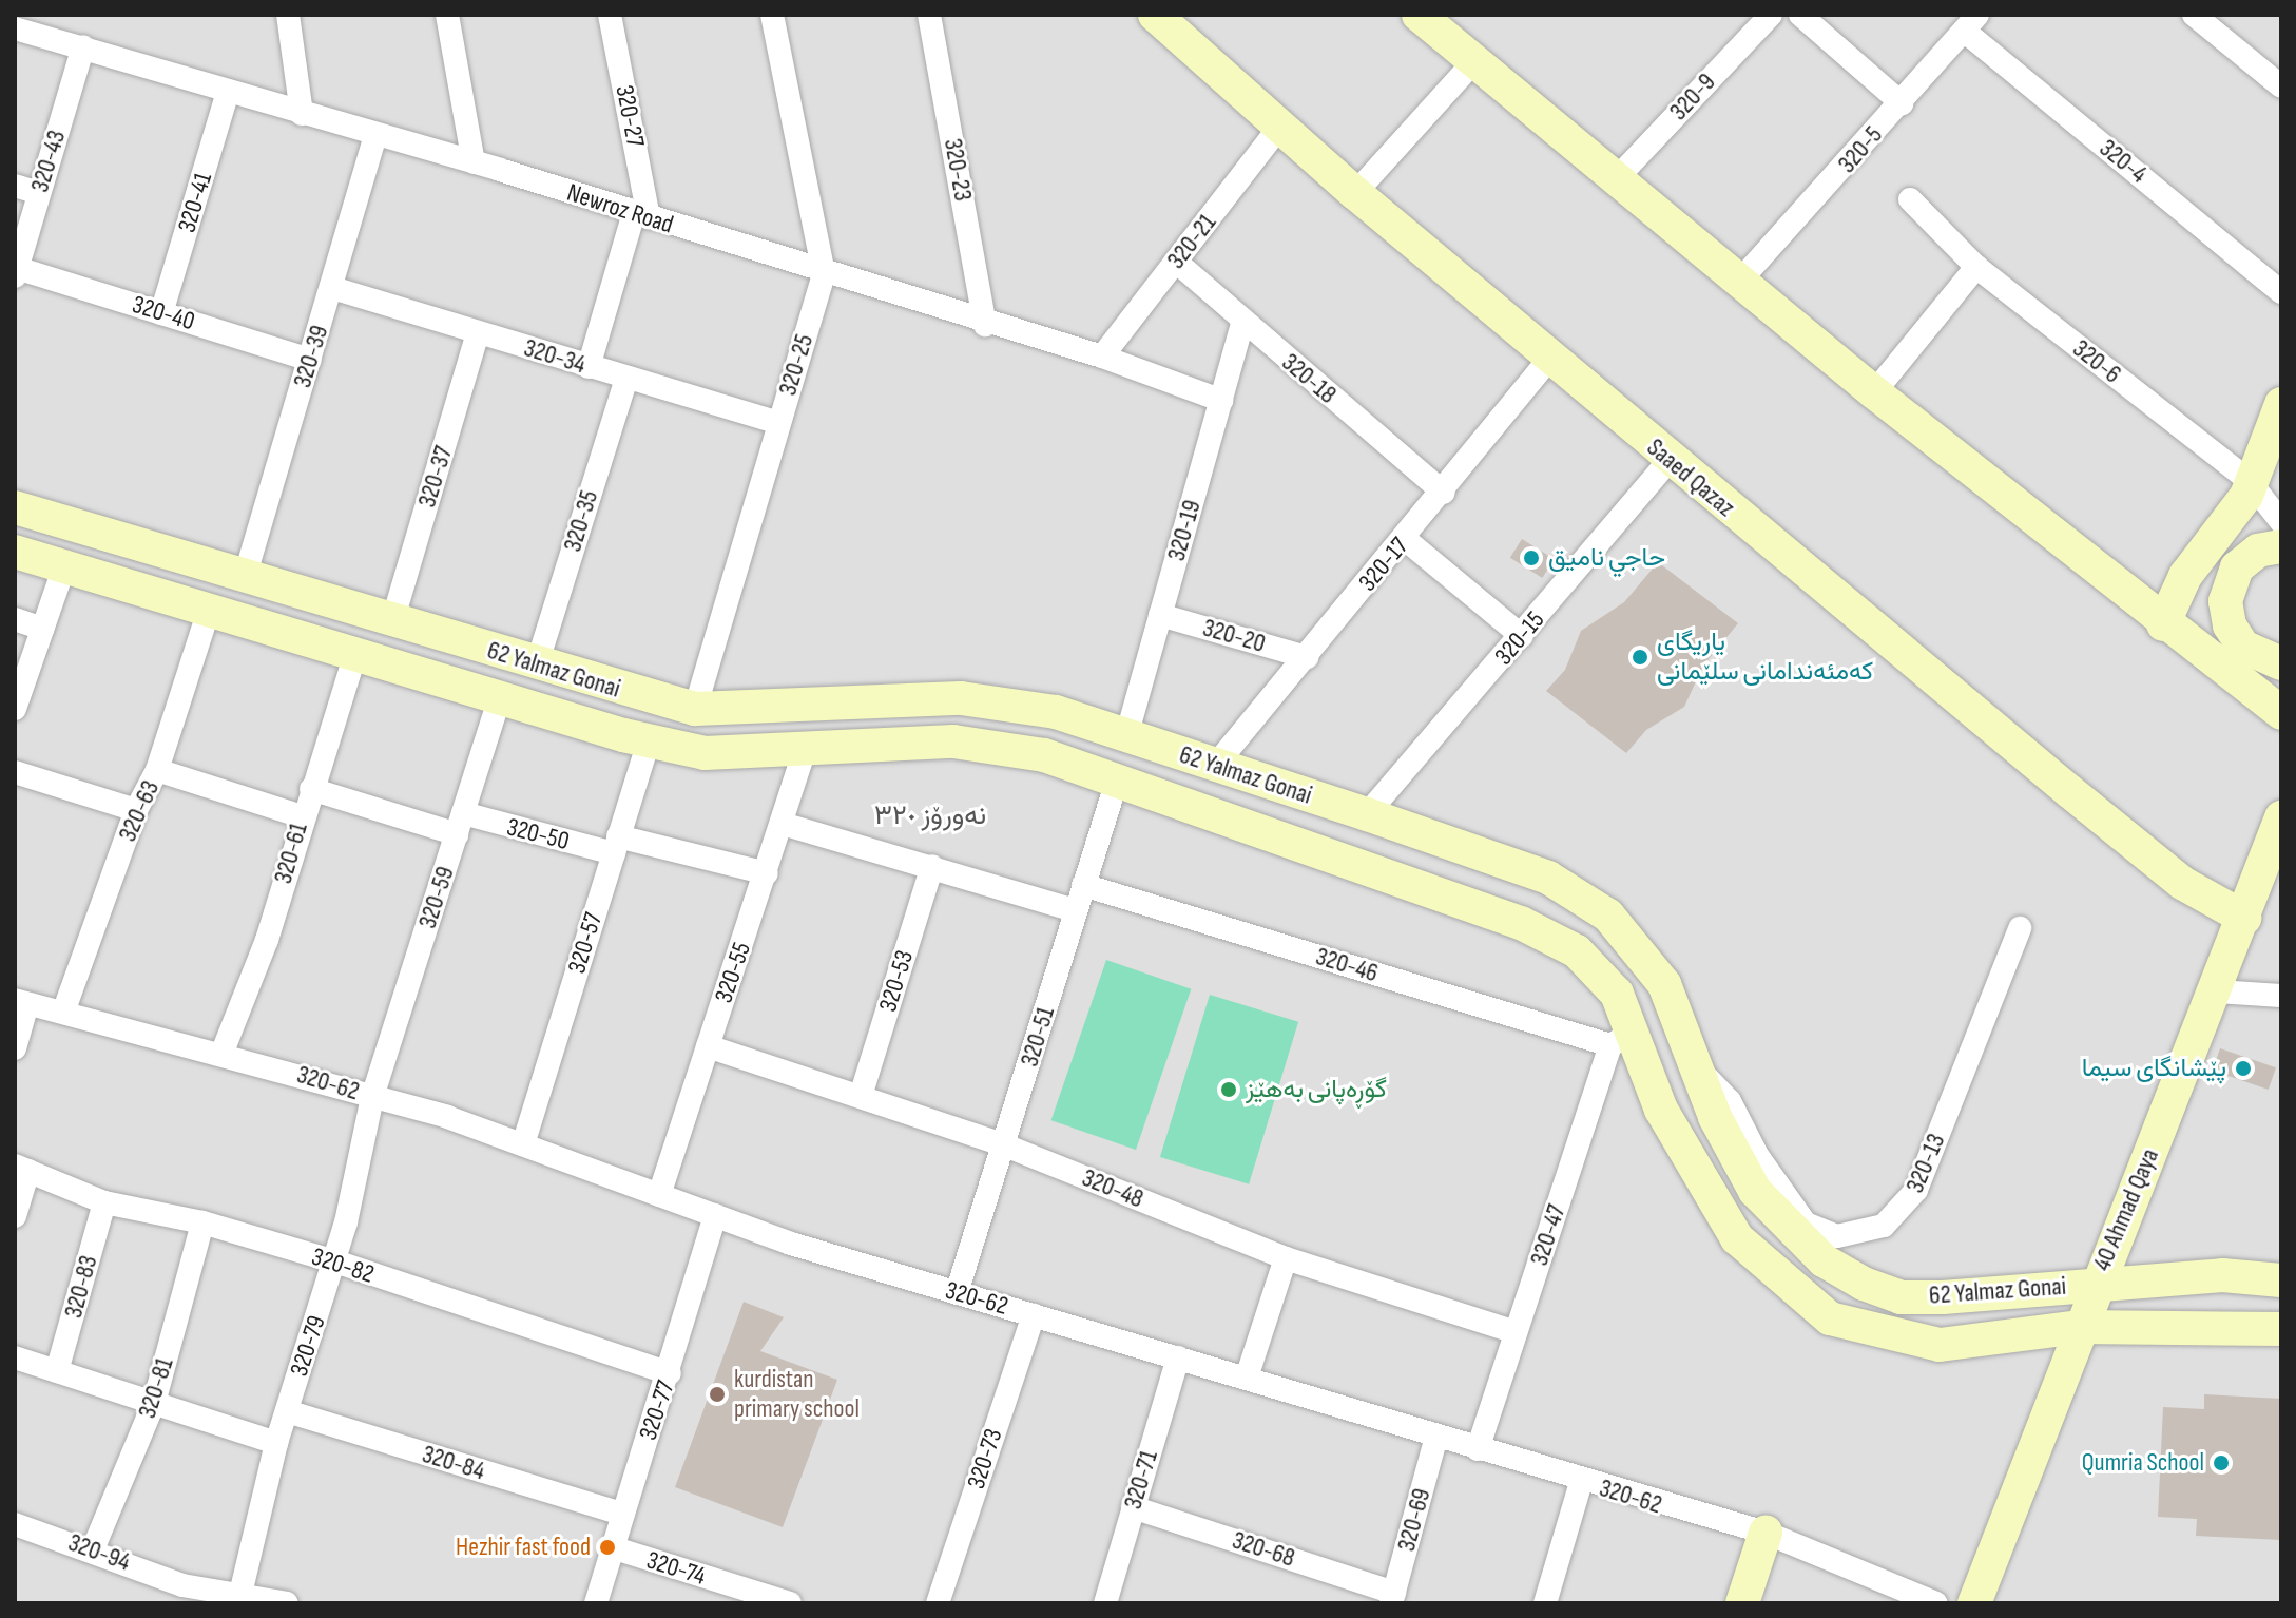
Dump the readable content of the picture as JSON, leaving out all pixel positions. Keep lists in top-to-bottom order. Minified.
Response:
{"streets":{"main road":["Saaed Qazaz","62 Yalmaz Gonai","40 Ahmad Qaya"],"street":["320-9","320-27","320-5","320-43","320-4","320-23","320-41","Newroz Road","320-21","320-40","320-39","320-34","320-6","320-25","320-18","320-37","320-35","320-19","320-17","320-20","320-15","320-63","320-50","320-61","320-59","320-57","320-46","320-55","320-53","320-51","320-62","320-13","320-48","320-47","320-82","320-83","320-79","320-81","320-77","320-73","320-84","320-71","320-69","320-68","320-94","320-74"]},"crossings":[["320-27","Newroz Road"],["320-5","320-4"],["320-43","Newroz Road"],["320-43","320-40"],["320-23","Newroz Road"],["320-41","Newroz Road"],["320-41","320-40"],["Newroz Road","320-21"],["Newroz Road","320-39"],["Newroz Road","320-25"],["Newroz Road","320-19"],["320-21","320-18"],["320-21","Saaed Qazaz"],["320-40","320-39"],["320-39","320-34"],["320-39","62 Yalmaz Gonai"],["320-34","320-25"],["320-34","320-37"],["320-34","320-35"],["320-25","62 Yalmaz Gonai"],["320-18","320-19"],["320-18","320-17"],["320-37","62 Yalmaz Gonai"],["Saaed Qazaz","320-17"],["Saaed Qazaz","320-15"],["Saaed Qazaz","40 Ahmad Qaya"],["320-35","62 Yalmaz Gonai"],["320-19","320-20"],["320-19","62 Yalmaz Gonai"],["320-17","320-20"],["320-17","62 Yalmaz Gonai"],["320-15","62 Yalmaz Gonai"],["62 Yalmaz Gonai","320-63"],["62 Yalmaz Gonai","320-61"],["62 Yalmaz Gonai","320-59"],["62 Yalmaz Gonai","320-57"],["62 Yalmaz Gonai","320-46"],["62 Yalmaz Gonai","320-55"],["62 Yalmaz Gonai","320-51"],["62 Yalmaz Gonai","320-13"],["62 Yalmaz Gonai","40 Ahmad Qaya"],["62 Yalmaz Gonai","320-47"],["320-63","320-62"],["320-50","320-61"],["320-50","320-59"],["320-50","320-57"],["320-50","320-55"],["320-61","320-62"],["320-59","320-62"],["320-59","320-79"],["320-57","320-62"],["320-46","320-51"],["320-46","320-47"],["320-55","320-62"],["320-55","320-48"],["320-53","320-48"],["320-51","320-62"],["320-51","320-48"],["320-62","320-47"],["320-62","320-79"],["320-62","320-77"],["320-62","320-73"],["320-62","320-71"],["320-62","320-69"],["320-48","320-47"],["320-82","320-83"],["320-82","320-79"],["320-82","320-81"],["320-82","320-77"],["320-79","320-84"],["320-79","320-94"],["320-81","320-94"],["320-77","320-84"],["320-77","320-74"],["320-71","320-68"],["320-69","320-68"]],"districts":["نەورۆز ٣٢٠"],"places":["حاجي ناميق","یاریگای کەمئەندامانی سلێمانی","پێشانگای سیما","گۆڕەپانی بەهێز","kurdistan primary school","Qumria School","Hezhir fast food"]}
